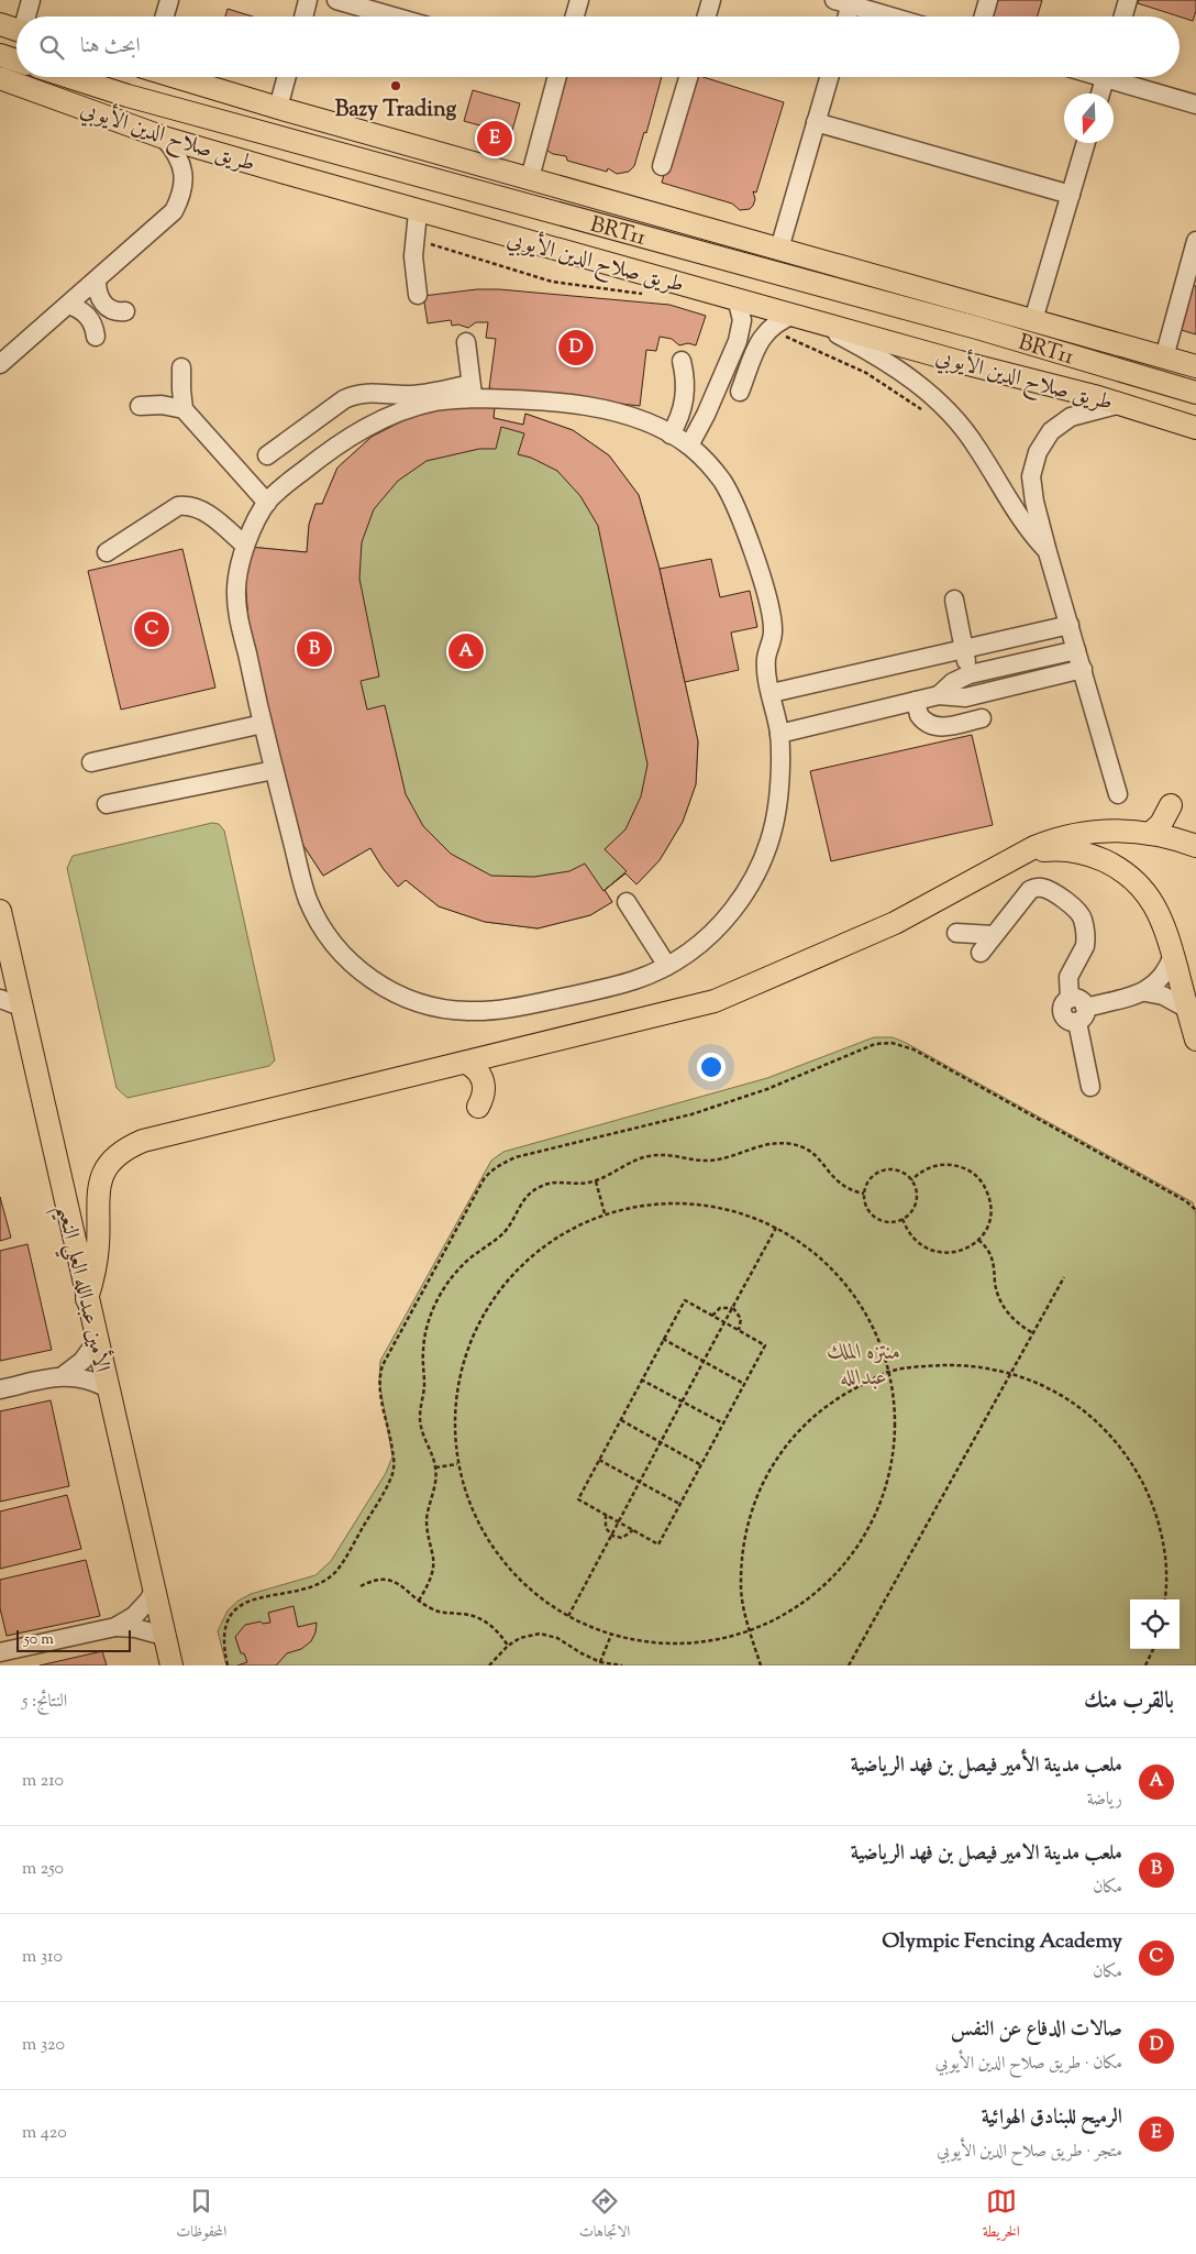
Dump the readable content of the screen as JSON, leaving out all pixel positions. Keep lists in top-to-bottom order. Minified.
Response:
{"streets":{"main road":["طريق صلاح الدين الأيوبي","BRT11","الأمين عبدالله العلي النعيم"]},"parks":["منتزه الملك عبدالله"],"places":["Bazy Trading"],"scale_bar":"50 m","north":"bottom","page":{"search":"ابحث هنا","pins":["E","D","C","B","A"],"scale":"50 m","heading":["بالقرب منك","النتائج: 5"],"list":[{"mark":"A","name":"ملعب مدينة الأمير فيصل بن فهد الرياضية","note":"رياضة","value":"210 m"},{"mark":"B","name":"ملعب مدينة الامير فيصل بن فهد الرياضية","note":"مكان","value":"250 m"},{"mark":"C","name":"Olympic Fencing Academy","note":"مكان","value":"310 m"},{"mark":"D","name":"صالات الدفاع عن النفس","note":"مكان · طريق صلاح الدين الأيوبي","value":"320 m"},{"mark":"E","name":"الرميح للبنادق الهوائية","note":"متجر · طريق صلاح الدين الأيوبي","value":"420 m"}],"nav":["الخريطة","الاتجاهات","المحفوظات"]}}
